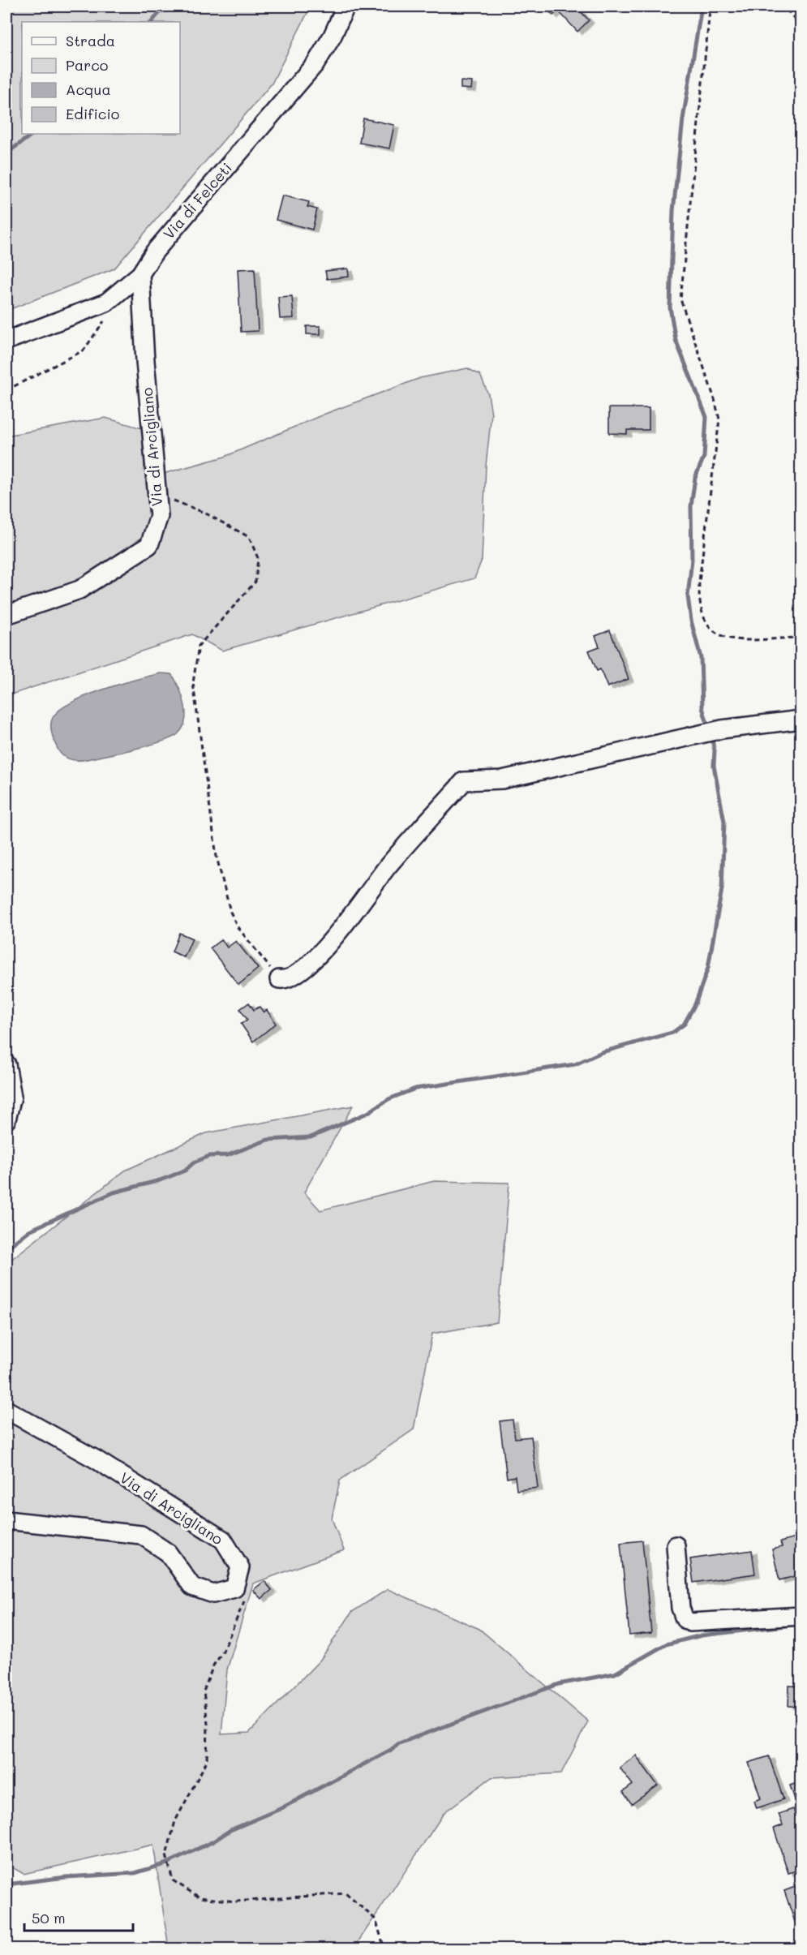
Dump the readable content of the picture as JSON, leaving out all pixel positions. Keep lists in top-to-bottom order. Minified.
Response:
{"streets":{"street":["Via di Felceti","Via di Arcigliano"]},"crossings":[["Via di Felceti","Via di Arcigliano"]],"legend":["Strada","Parco","Acqua","Edificio"],"scale_bar":"50 m"}
